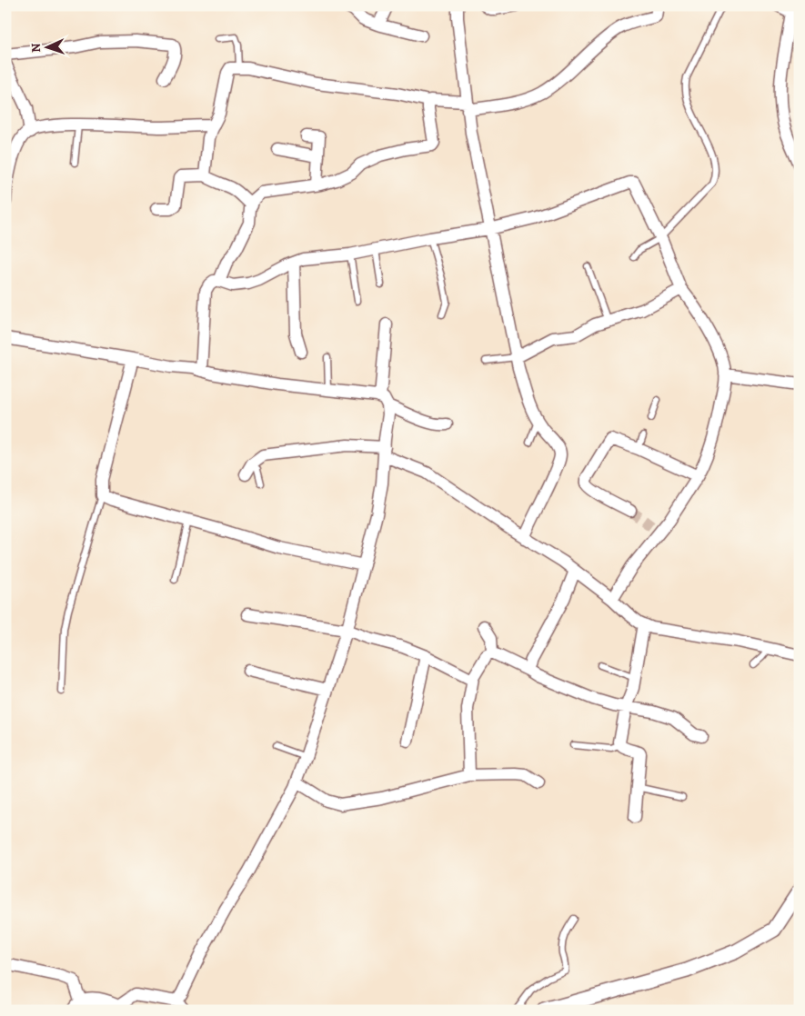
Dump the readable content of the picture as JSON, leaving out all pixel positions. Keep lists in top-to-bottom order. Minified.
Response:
{"north":"left"}
